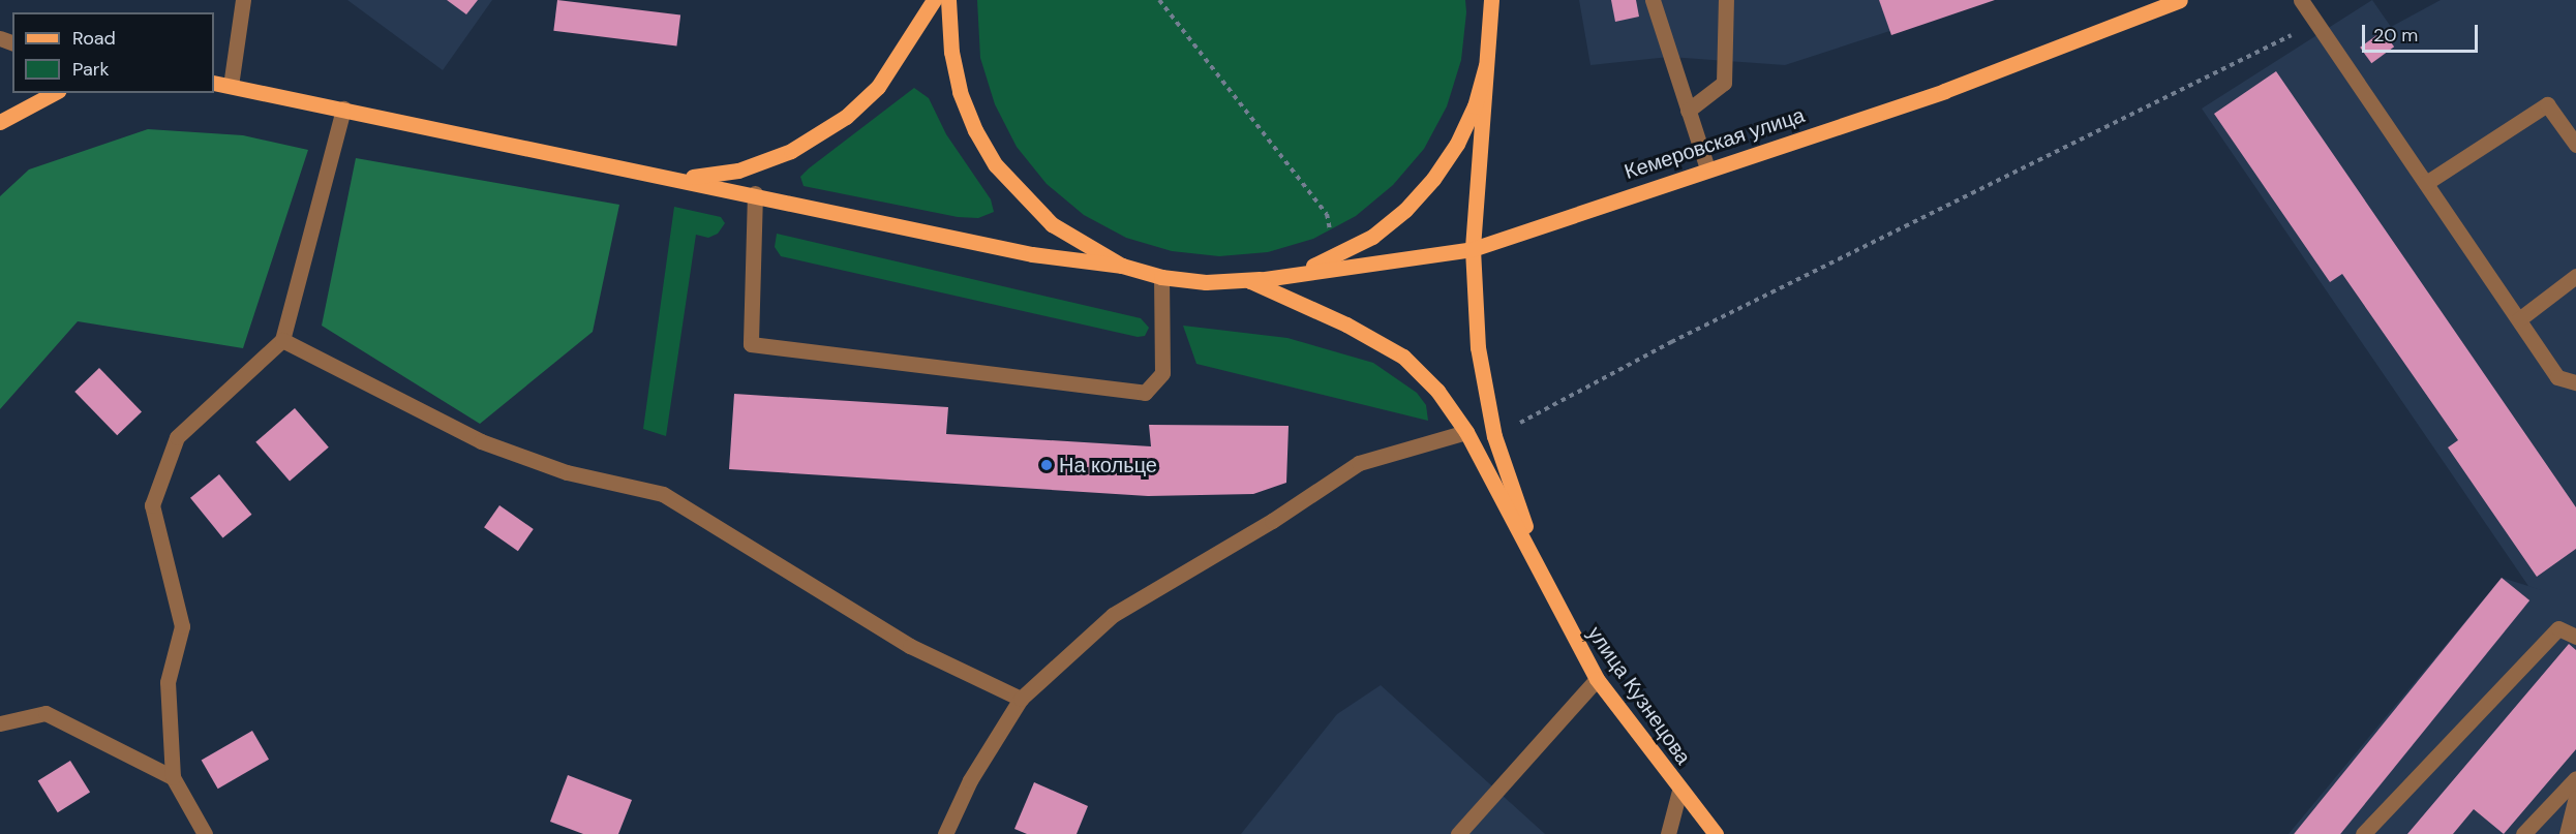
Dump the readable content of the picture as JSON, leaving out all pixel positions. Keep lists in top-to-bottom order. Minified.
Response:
{"streets":{"main road":["Кемеровская улица","улица Кузнецова"]},"places":["На кольце"],"legend":["Road","Park"],"scale_bar":"20 m"}
